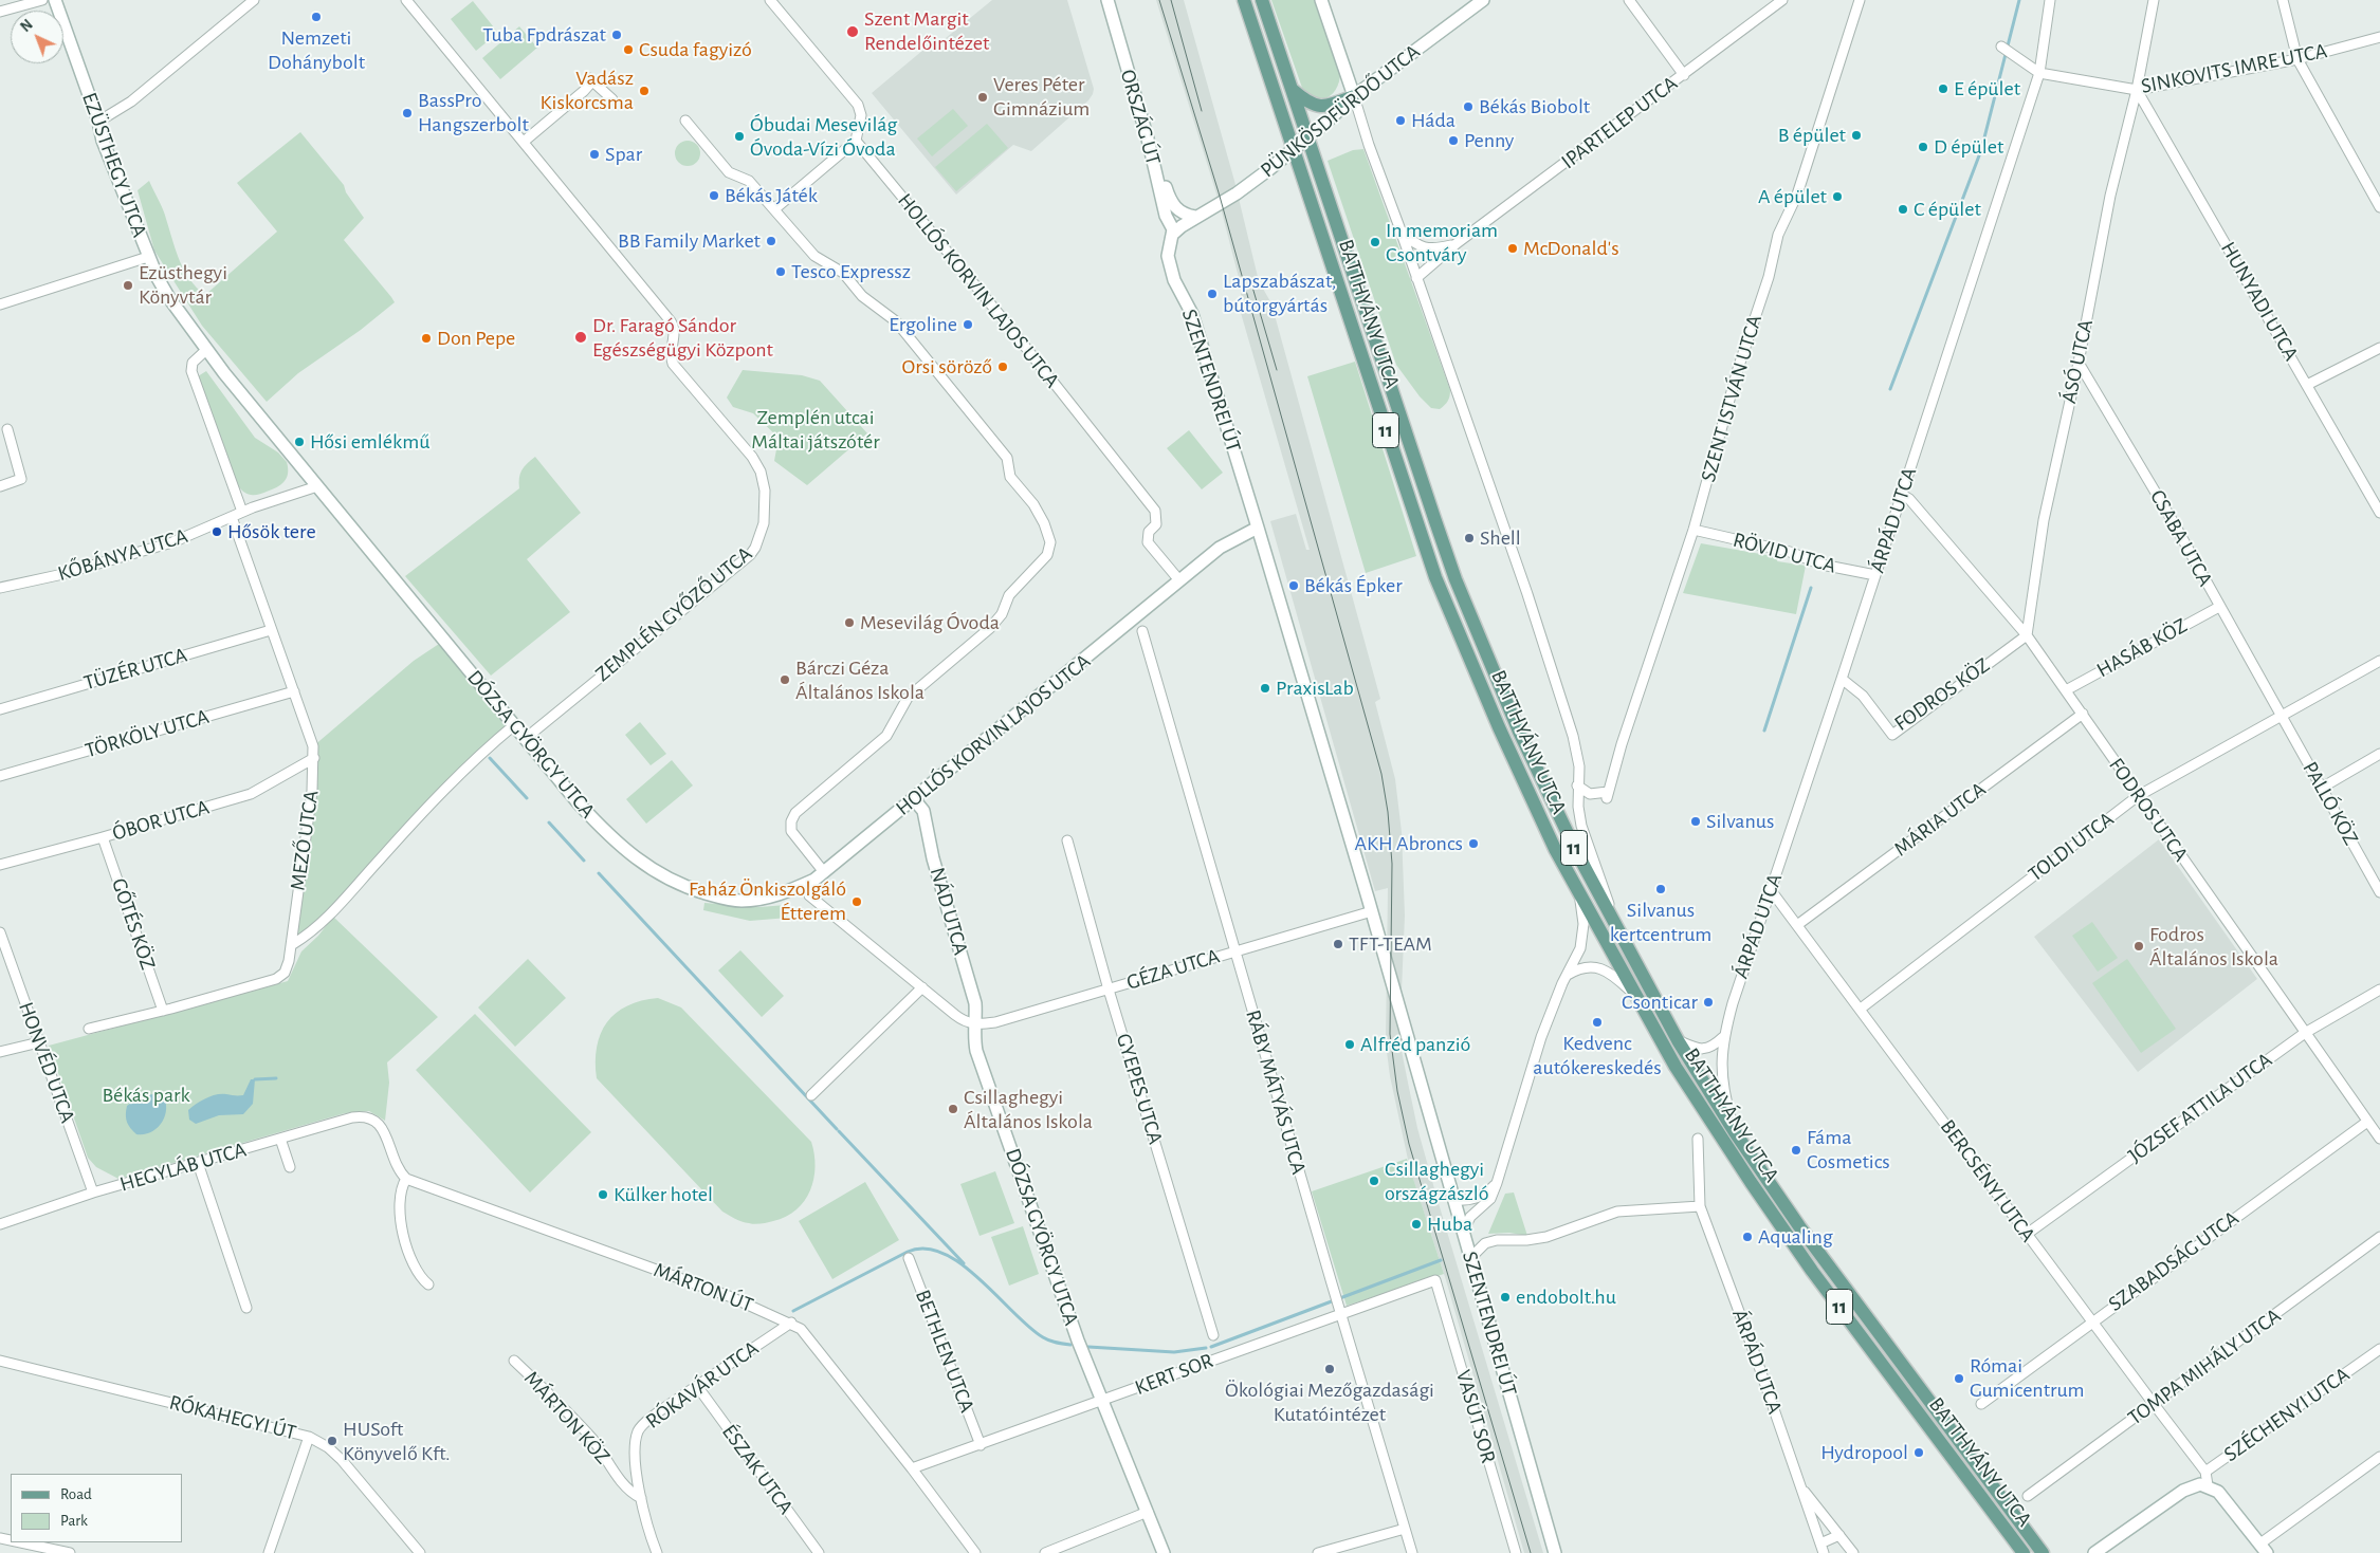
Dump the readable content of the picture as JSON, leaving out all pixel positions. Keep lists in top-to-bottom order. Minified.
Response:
{"streets":{"main road":["BATTHYÁNY UTCA","11"],"street":["SINKOVITS IMRE UTCA","PÜNKÖSDFÜRDŐ UTCA","ORSZÁG ÚT","IPARTELEP UTCA","EZÜSTHEGY UTCA","HOLLÓS KORVIN LAJOS UTCA","HUNYADI UTCA","ÁSÓ UTCA","SZENTENDREI ÚT","SZENT ISTVÁN UTCA","ÁRPÁD UTCA","CSABA UTCA","RÖVID UTCA","KŐBÁNYA UTCA","ZEMPLÉN GYŐZŐ UTCA","HASÁB KÖZ","TÜZÉR UTCA","FODROS KÖZ","TÖRKÖLY UTCA","DÓZSA GYÖRGY UTCA","PALLÓ KÖZ","FODROS UTCA","MÁRIA UTCA","ÓBOR UTCA","MEZŐ UTCA","TOLDI UTCA","NÁD UTCA","GŐTÉS KÖZ","GÉZA UTCA","HONVÉD UTCA","GYEPES UTCA","RÁBY MÁTYÁS UTCA","JÓZSEF ATTILA UTCA","HEGYLÁB UTCA","BERCSÉNYI UTCA","SZABADSÁG UTCA","MÁRTON ÚT","BETHLEN UTCA","TOMPA MIHÁLY UTCA","KERT SOR","RÓKAVÁR UTCA","SZÉCHENYI UTCA","VASÚT SOR","RÓKAHEGYI ÚT","MÁRTON KÖZ","ÉSZAK UTCA"]},"crossings":[["SINKOVITS IMRE UTCA","HUNYADI UTCA"],["SINKOVITS IMRE UTCA","ÁSÓ UTCA"],["SINKOVITS IMRE UTCA","ÁRPÁD UTCA"],["PÜNKÖSDFÜRDŐ UTCA","ORSZÁG ÚT"],["PÜNKÖSDFÜRDŐ UTCA","BATTHYÁNY UTCA"],["PÜNKÖSDFÜRDŐ UTCA","SZENTENDREI ÚT"],["ORSZÁG ÚT","SZENTENDREI ÚT"],["IPARTELEP UTCA","BATTHYÁNY UTCA"],["EZÜSTHEGY UTCA","DÓZSA GYÖRGY UTCA"],["HOLLÓS KORVIN LAJOS UTCA","SZENTENDREI ÚT"],["HOLLÓS KORVIN LAJOS UTCA","DÓZSA GYÖRGY UTCA"],["HOLLÓS KORVIN LAJOS UTCA","NÁD UTCA"],["HUNYADI UTCA","ÁSÓ UTCA"],["BATTHYÁNY UTCA","SZENT ISTVÁN UTCA"],["BATTHYÁNY UTCA","ÁRPÁD UTCA"],["ÁSÓ UTCA","CSABA UTCA"],["ÁSÓ UTCA","FODROS KÖZ"],["ÁSÓ UTCA","FODROS UTCA"],["SZENTENDREI ÚT","GÉZA UTCA"],["SZENT ISTVÁN UTCA","RÖVID UTCA"],["ÁRPÁD UTCA","RÖVID UTCA"],["ÁRPÁD UTCA","FODROS KÖZ"],["ÁRPÁD UTCA","FODROS UTCA"],["ÁRPÁD UTCA","BERCSÉNYI UTCA"],["CSABA UTCA","HASÁB KÖZ"],["CSABA UTCA","PALLÓ KÖZ"],["CSABA UTCA","TOLDI UTCA"],["KŐBÁNYA UTCA","MEZŐ UTCA"],["ZEMPLÉN GYŐZŐ UTCA","DÓZSA GYÖRGY UTCA"],["HASÁB KÖZ","FODROS UTCA"],["TÜZÉR UTCA","MEZŐ UTCA"],["FODROS KÖZ","FODROS UTCA"],["TÖRKÖLY UTCA","MEZŐ UTCA"],["DÓZSA GYÖRGY UTCA","NÁD UTCA"],["DÓZSA GYÖRGY UTCA","GÉZA UTCA"],["DÓZSA GYÖRGY UTCA","KERT SOR"],["PALLÓ KÖZ","TOLDI UTCA"],["FODROS UTCA","MÁRIA UTCA"],["FODROS UTCA","TOLDI UTCA"],["FODROS UTCA","JÓZSEF ATTILA UTCA"],["FODROS UTCA","SZABADSÁG UTCA"],["MÁRIA UTCA","BERCSÉNYI UTCA"],["ÓBOR UTCA","MEZŐ UTCA"],["ÓBOR UTCA","GŐTÉS KÖZ"],["MEZŐ UTCA","GŐTÉS KÖZ"],["TOLDI UTCA","BERCSÉNYI UTCA"],["NÁD UTCA","GÉZA UTCA"],["GÉZA UTCA","GYEPES UTCA"],["GÉZA UTCA","RÁBY MÁTYÁS UTCA"],["HONVÉD UTCA","HEGYLÁB UTCA"],["RÁBY MÁTYÁS UTCA","KERT SOR"],["JÓZSEF ATTILA UTCA","BERCSÉNYI UTCA"],["HEGYLÁB UTCA","MÁRTON ÚT"],["BERCSÉNYI UTCA","SZABADSÁG UTCA"],["BERCSÉNYI UTCA","TOMPA MIHÁLY UTCA"],["BERCSÉNYI UTCA","SZÉCHENYI UTCA"],["MÁRTON ÚT","KERT SOR"],["MÁRTON ÚT","RÓKAVÁR UTCA"],["BETHLEN UTCA","KERT SOR"],["KERT SOR","VASÚT SOR"],["RÓKAVÁR UTCA","MÁRTON KÖZ"],["RÓKAVÁR UTCA","ÉSZAK UTCA"]],"parks":["Zemplén utcai Máltai játszótér","Békás park"],"places":["Nemzeti Dohánybolt","Szent Margit Rendelőintézet","Tuba Fpdrászat","Csuda fagyizó","E épület","Vadász Kiskorcsma","Veres Péter Gimnázium","Békás Biobolt","BassPro Hangszerbolt","Háda","B épület","Óbudai Mesevilág Óvoda-Vízi Óvoda","Penny","D épület","Spar","Békás Játék","A épület","C épület","BB Family Market","In memoriam Csontváry","McDonald's","Tesco Expressz","Ezüsthegyi Könyvtár","Lapszabászat, bútorgyártás","Ergoline","Dr. Faragó Sándor Egészségügyi Központ","Don Pepe","Orsi söröző","Hősi emlékmű","Hősök tere","Shell","Békás Épker","Mesevilág Óvoda","Bárczi Géza Általános Iskola","PraxisLab","Silvanus","AKH Abroncs","Silvanus kertcentrum","Faház Önkiszolgáló Étterem","TFT-TEAM","Fodros Általános Iskola","Csonticar","Kedvenc autókereskedés","Alfréd panzió","Csillaghegyi Általános Iskola","Fáma Cosmetics","Csillaghegyi országzászló","Külker hotel","Huba","Aqualing","endobolt.hu","Ökológiai Mezőgazdasági Kutatóintézet","Római Gumicentrum","HUSoft Könyvelő Kft.","Hydropool"],"legend":["Road","Park"],"north":"top left"}
